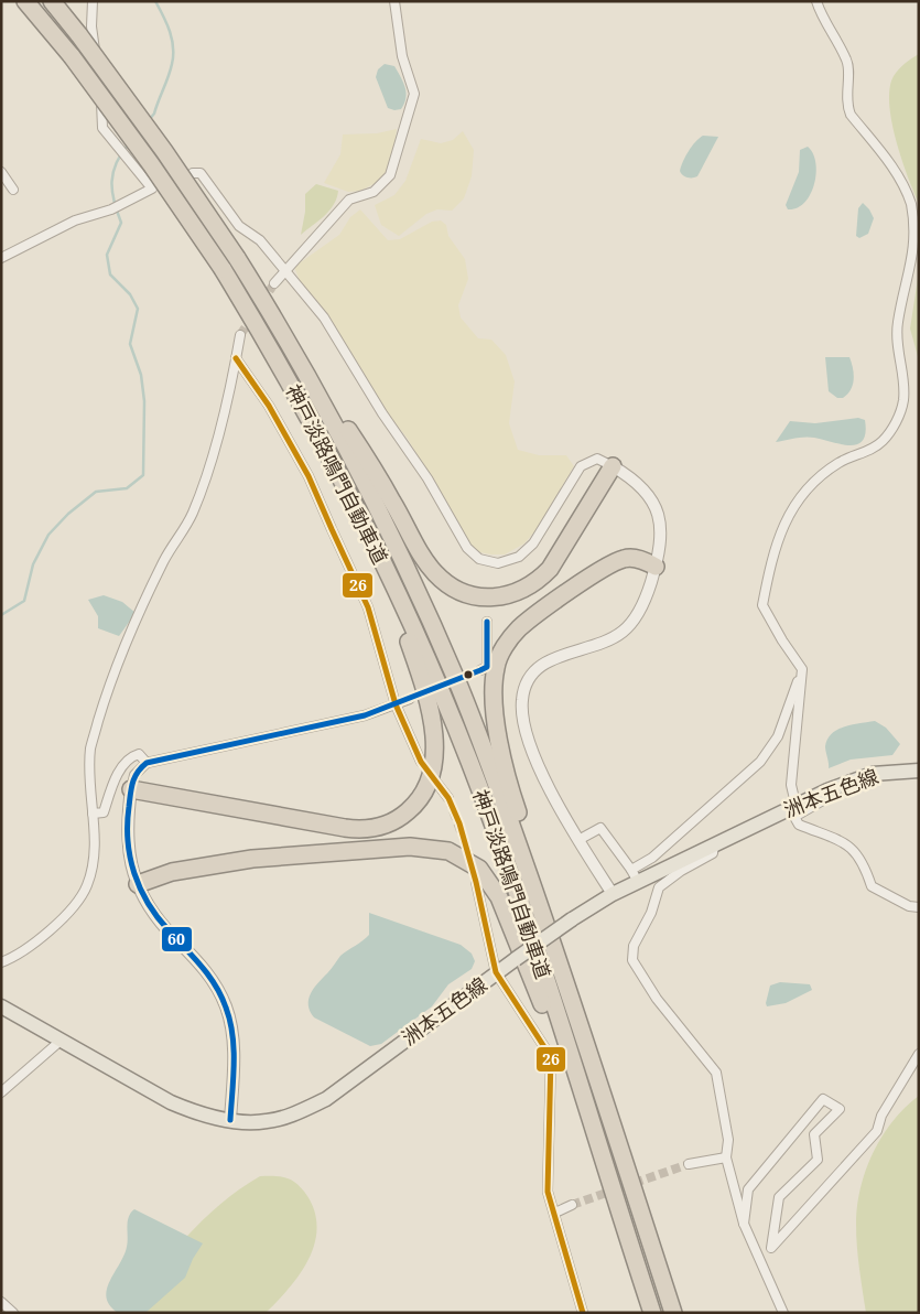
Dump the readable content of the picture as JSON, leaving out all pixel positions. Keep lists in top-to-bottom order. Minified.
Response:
{"streets":{"highway":["神戸淡路鳴門自動車道"],"main road":["洲本五色線"]},"lines":["transit line 26","transit line 60"]}
